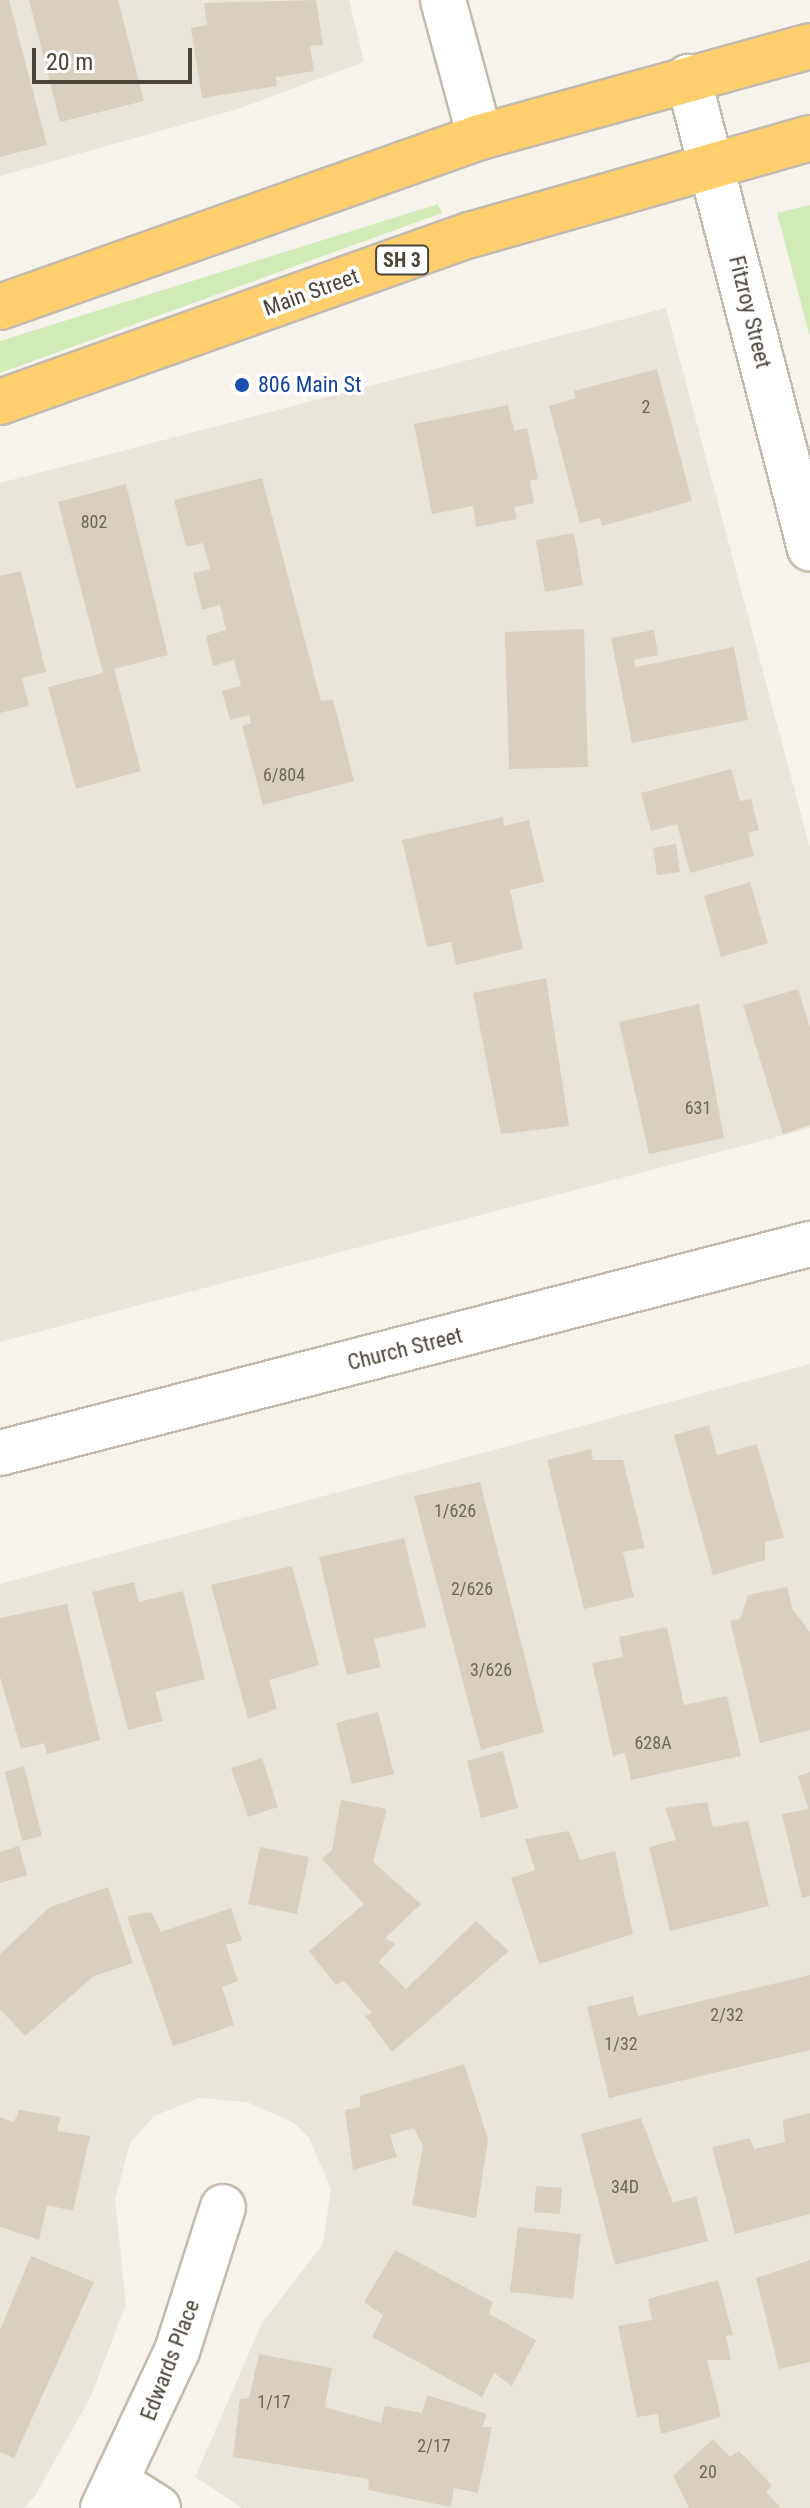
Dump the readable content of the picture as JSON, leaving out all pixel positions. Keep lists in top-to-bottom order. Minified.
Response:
{"streets":{"highway":["SH 3","Main Street"],"street":["Fitzroy Street","Church Street","Edwards Place"]},"crossings":[["Main Street","Fitzroy Street"]],"places":["806 Main St"],"house_numbers":["2","802","6/804","631","1/626","2/626","3/626","628A","2/32","1/32","34D","1/17","2/17","20"],"scale_bar":"20 m"}
